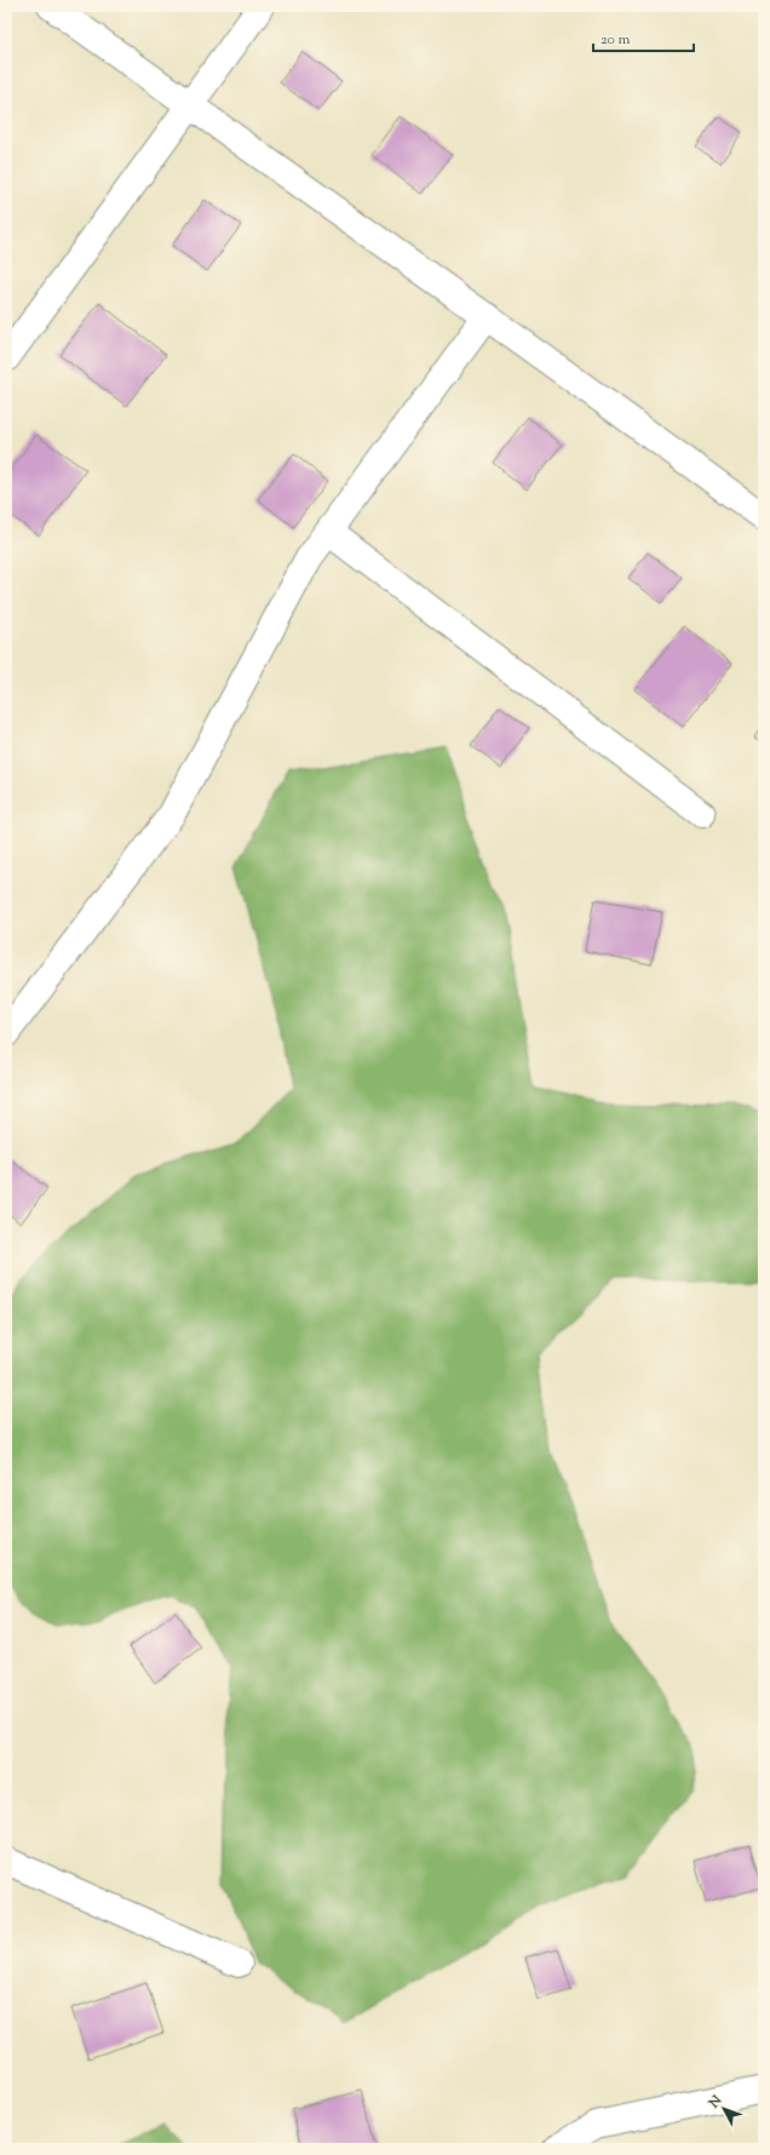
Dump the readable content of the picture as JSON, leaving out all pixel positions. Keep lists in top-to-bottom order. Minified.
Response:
{"scale_bar":"20 m","north":"top left"}
